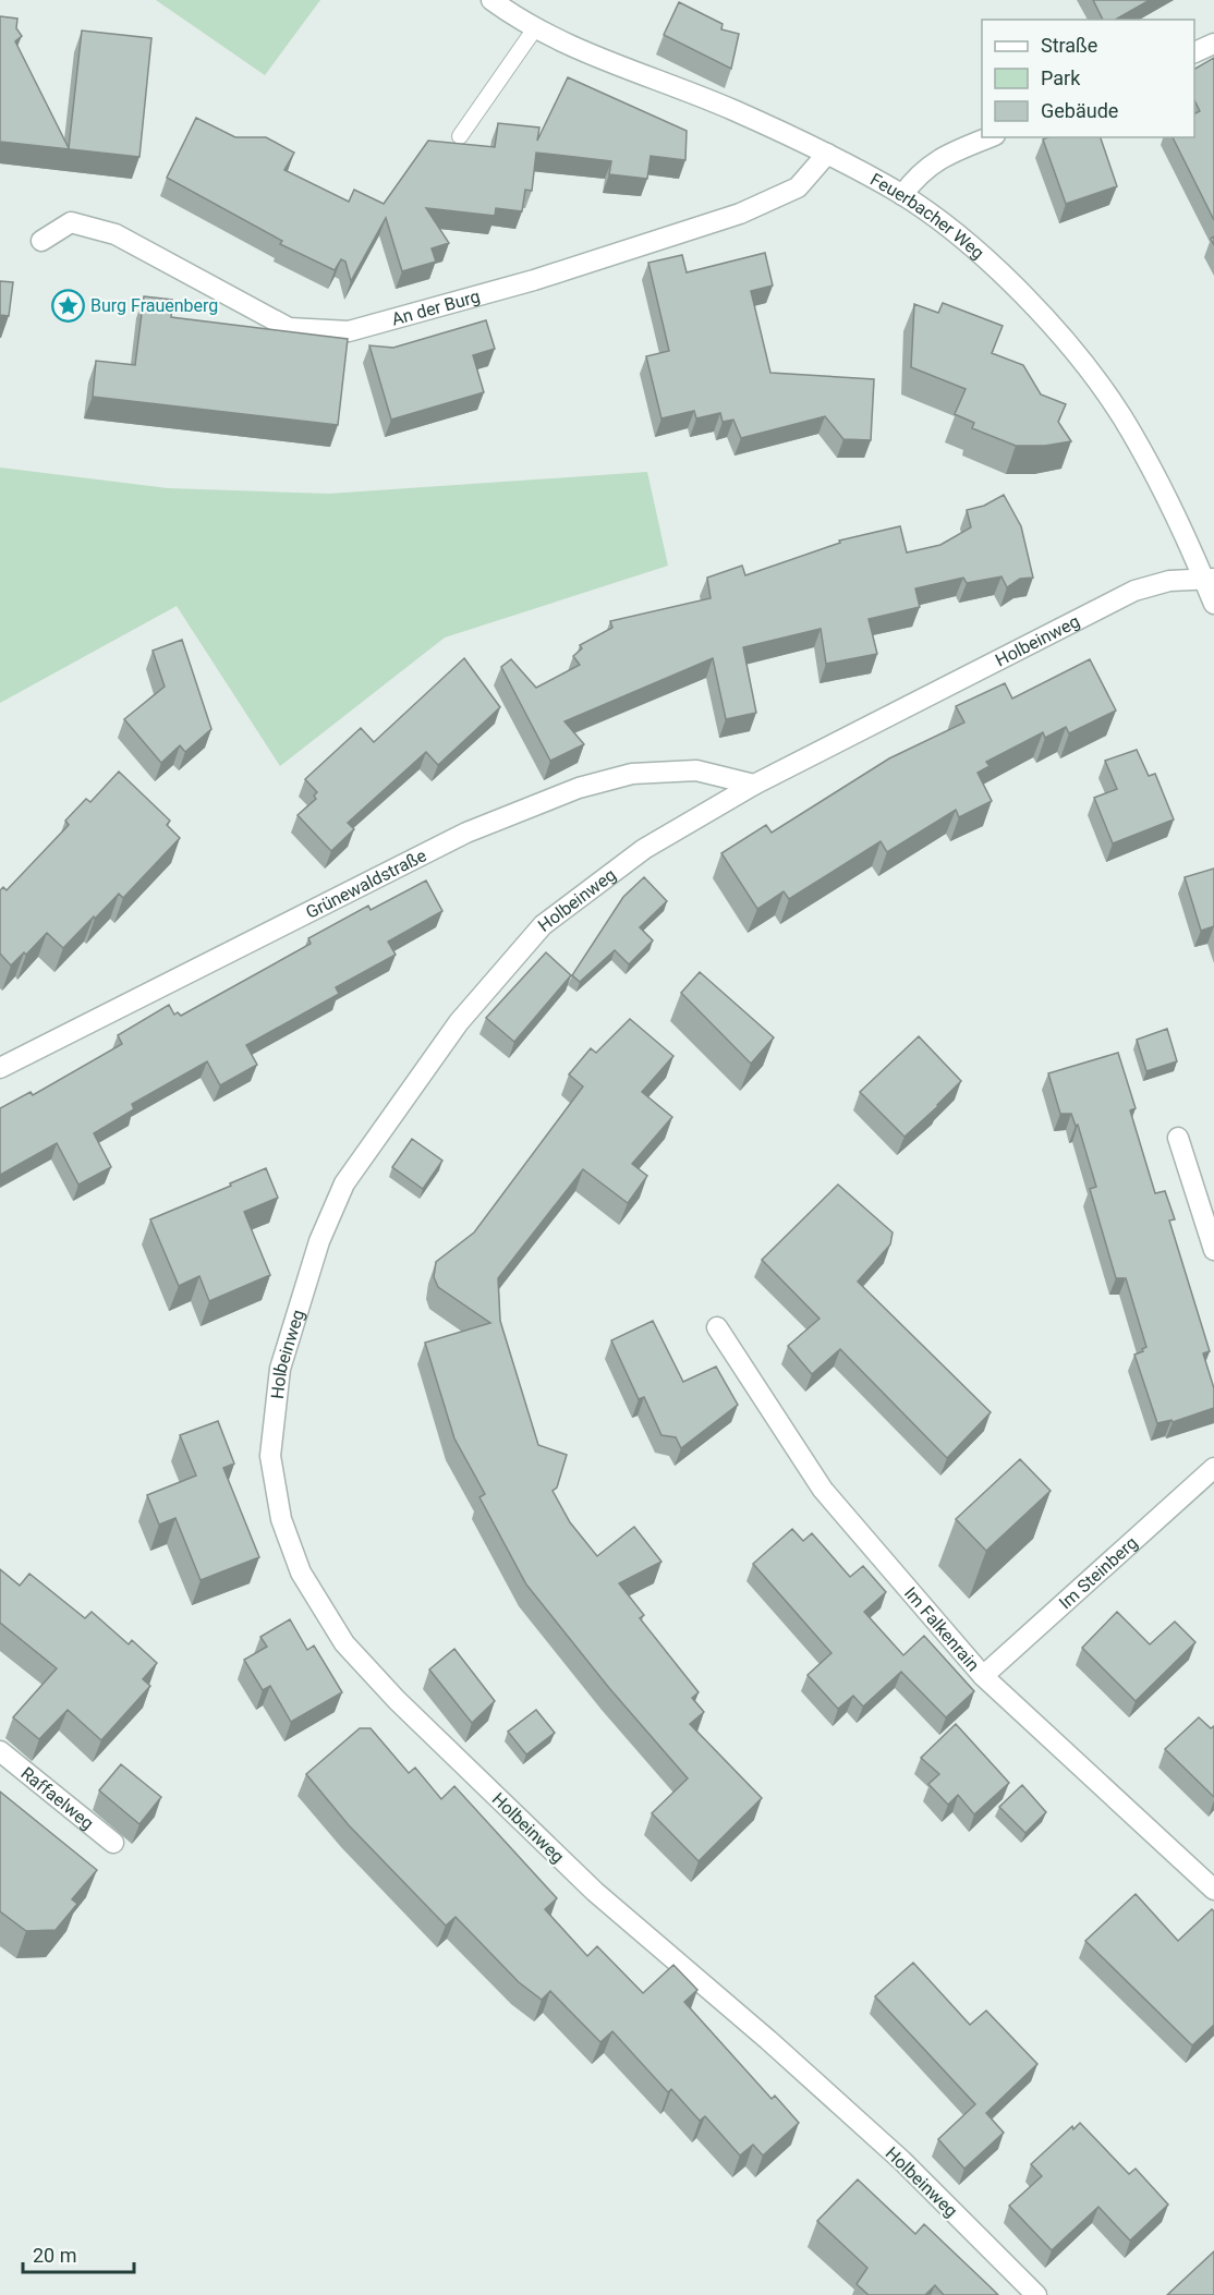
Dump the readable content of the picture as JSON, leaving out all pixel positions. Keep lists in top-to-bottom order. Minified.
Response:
{"streets":{"street":["Feuerbacher Weg","An der Burg","Holbeinweg","Grünewaldstraße","Im Steinberg","Im Falkenrain","Raffaelweg"]},"crossings":[["Feuerbacher Weg","An der Burg"],["Feuerbacher Weg","Holbeinweg"],["Holbeinweg","Grünewaldstraße"],["Im Steinberg","Im Falkenrain"]],"places":{"place":["Burg Frauenberg"]},"legend":["Straße","Park","Gebäude"],"scale_bar":"20 m"}
